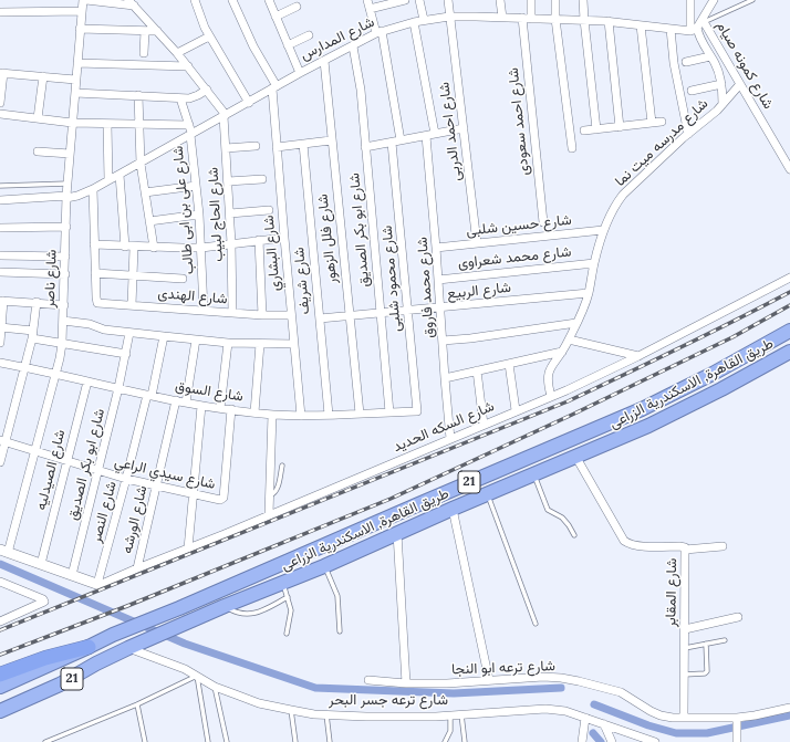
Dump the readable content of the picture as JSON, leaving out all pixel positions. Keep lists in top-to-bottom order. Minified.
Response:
{"streets":{"highway":["طريق القاهرة, الاسكندرية الزراعى","21"],"street":["شارع المدارس","شارع كمونه صيام","شارع احمد سعودى","شارع احمد الدربى","شارع مدرسه ميت نما","شارع على بن ابى طالب","شارع الحاج لبيب","شارع حسين شلبى","شارع ابو بكر الصديق","شارع فلل الزهور","شارع البشاري","شارع محمد شعراوى","شارع ناصر","شارع محمود شلبى","شارع شريف","شارع محمد فاروق","شارع الربيع","شارع الهندى","شارع السوق","شارع السكه الحديد","شارع الصيدليه","شارع سيدي الراعي","شارع النصر","شارع الورشه","شارع المقابر","شارع ترعه ابو النجا","شارع ترعه جسر البحر"]},"crossings":[["شارع المدارس","شارع احمد سعودى"],["شارع المدارس","شارع احمد الدربى"],["شارع المدارس","شارع على بن ابى طالب"],["شارع المدارس","شارع الحاج لبيب"],["شارع المدارس","شارع ابو بكر الصديق"],["شارع المدارس","شارع فلل الزهور"],["شارع المدارس","شارع البشاري"],["شارع المدارس","شارع ناصر"],["شارع المدارس","شارع محمد فاروق"],["شارع كمونه صيام","شارع مدرسه ميت نما"],["شارع احمد الدربى","شارع حسين شلبى"],["شارع مدرسه ميت نما","شارع حسين شلبى"],["شارع مدرسه ميت نما","شارع محمد شعراوى"],["شارع مدرسه ميت نما","شارع الربيع"],["شارع مدرسه ميت نما","شارع السكه الحديد"],["شارع على بن ابى طالب","شارع الهندى"],["شارع الحاج لبيب","شارع الهندى"],["شارع حسين شلبى","شارع محمد فاروق"],["شارع ابو بكر الصديق","شارع الربيع"],["شارع ابو بكر الصديق","شارع السوق"],["شارع ابو بكر الصديق","شارع سيدي الراعي"],["شارع فلل الزهور","شارع الربيع"],["شارع فلل الزهور","شارع السوق"],["شارع البشاري","شارع الهندى"],["شارع البشاري","شارع السوق"],["شارع محمد شعراوى","شارع محمد فاروق"],["شارع ناصر","شارع السوق"],["شارع ناصر","شارع سيدي الراعي"],["شارع محمود شلبى","شارع الربيع"],["شارع محمود شلبى","شارع السوق"],["شارع شريف","شارع الربيع"],["شارع شريف","شارع السوق"],["شارع محمد فاروق","شارع الربيع"],["شارع محمد فاروق","شارع السكه الحديد"],["طريق القاهرة, الاسكندرية الزراعى","شارع المقابر"],["طريق القاهرة, الاسكندرية الزراعى","شارع ترعه جسر البحر"],["شارع السوق","شارع الصيدليه"],["شارع السوق","شارع سيدي الراعي"],["شارع السوق","شارع النصر"],["شارع السوق","شارع الورشه"],["شارع السكه الحديد","شارع النصر"],["شارع السكه الحديد","شارع الورشه"],["شارع الصيدليه","شارع سيدي الراعي"],["شارع سيدي الراعي","شارع النصر"],["شارع سيدي الراعي","شارع الورشه"],["شارع المقابر","شارع ترعه ابو النجا"]]}
